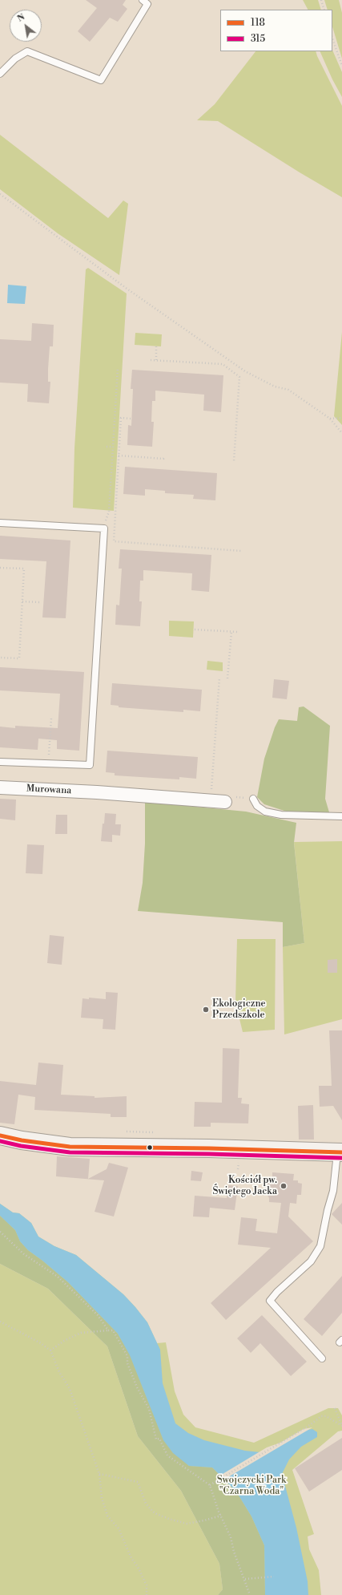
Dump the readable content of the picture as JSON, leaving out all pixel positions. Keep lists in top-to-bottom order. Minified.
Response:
{"streets":{"street":["Murowana"]},"parks":["Swojczycki Park \"Czarna Woda\""],"places":["Ekologiczne Przedszkole","Kościół pw. Świętego Jacka"],"lines":["transit line 118","transit line 315"],"legend":["118","315"],"north":"top left"}
